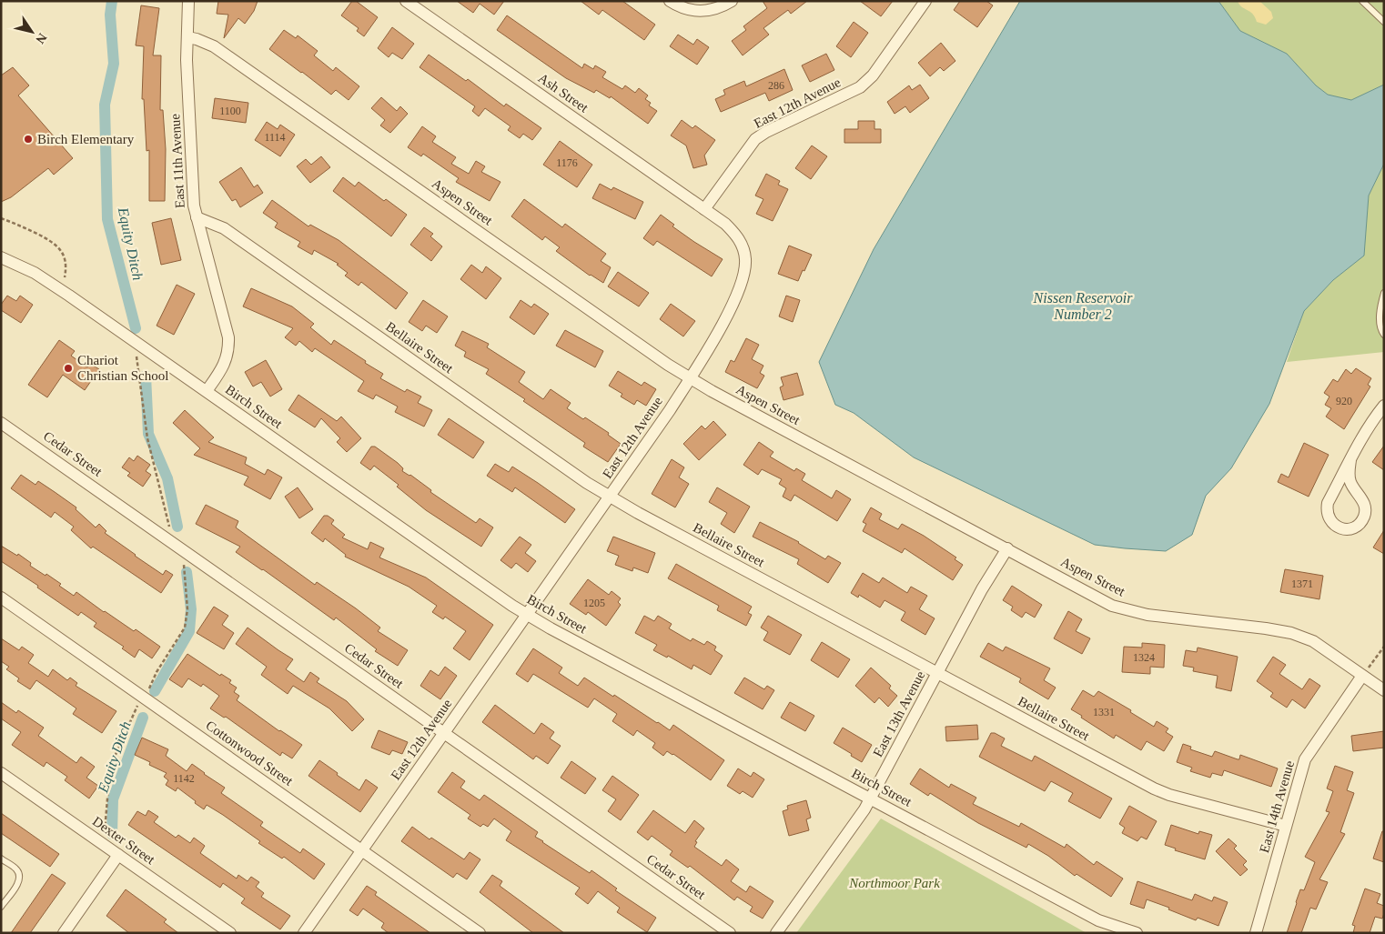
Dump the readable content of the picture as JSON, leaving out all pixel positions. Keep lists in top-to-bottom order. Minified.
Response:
{"streets":{"street":["Ash Street","East 12th Avenue","East 11th Avenue","Aspen Street","Bellaire Street","Birch Street","Cedar Street","East 13th Avenue","Cottonwood Street","East 14th Avenue","Dexter Street"]},"crossings":[["Ash Street","East 12th Avenue"],["East 12th Avenue","Aspen Street"],["East 12th Avenue","Bellaire Street"],["East 12th Avenue","Birch Street"],["East 12th Avenue","Cedar Street"],["East 12th Avenue","Cottonwood Street"],["East 11th Avenue","Aspen Street"],["East 11th Avenue","Bellaire Street"],["East 11th Avenue","Birch Street"],["Aspen Street","East 13th Avenue"],["Aspen Street","East 14th Avenue"],["Bellaire Street","East 13th Avenue"],["Bellaire Street","East 14th Avenue"],["Birch Street","East 13th Avenue"]],"water":["Equity Ditch","Nissen Reservoir Number 2"],"parks":["Northmoor Park"],"places":["Birch Elementary","Chariot Christian School"],"house_numbers":["286","1100","1114","1176","920","1371","1205","1324","1331","1142"],"north":"bottom right"}
